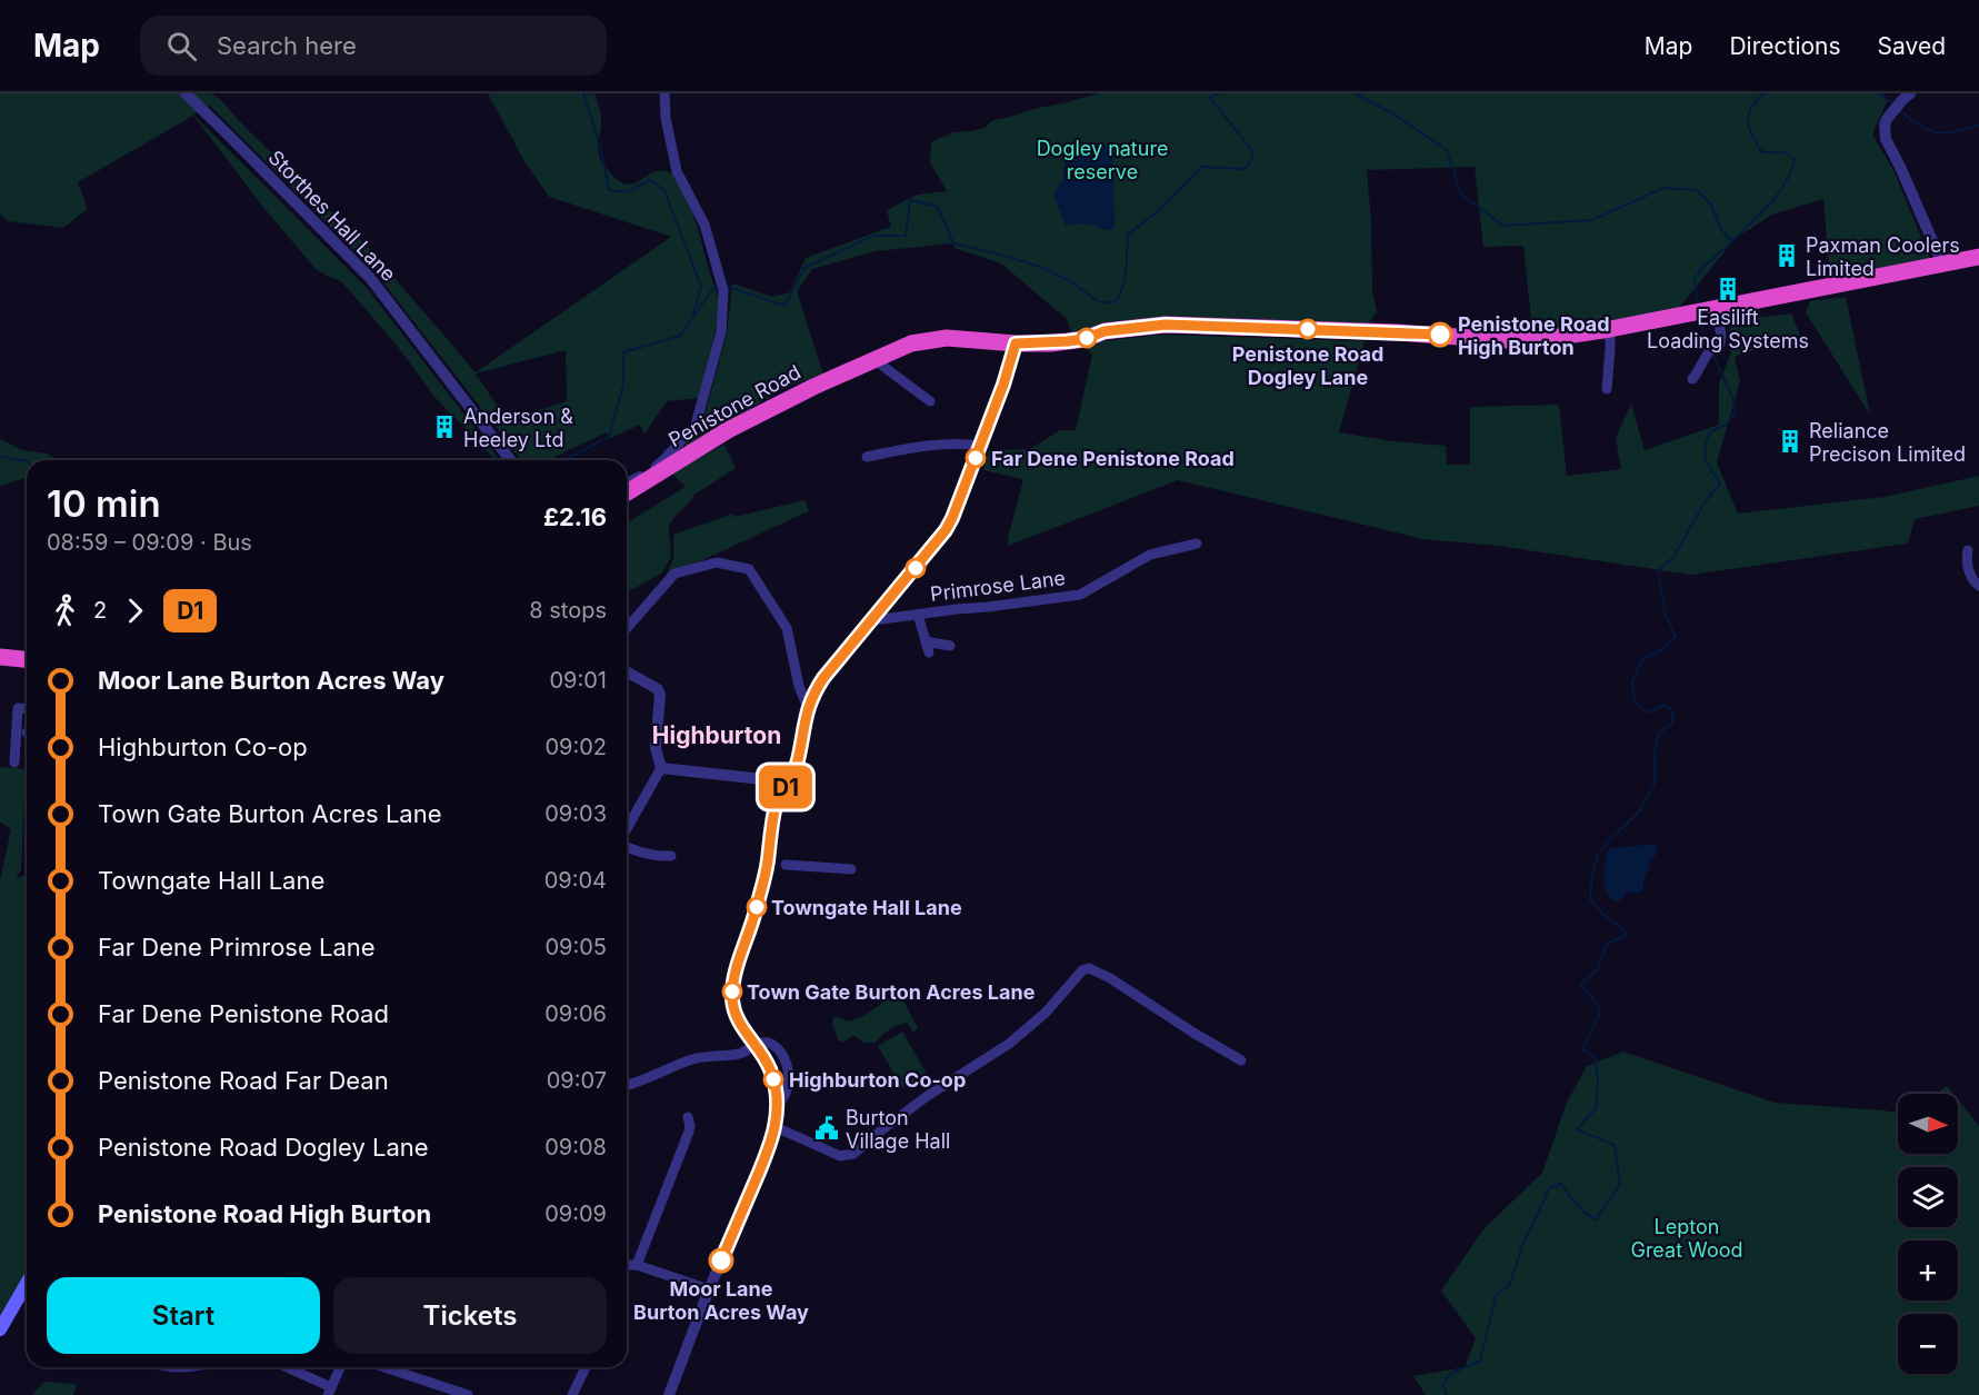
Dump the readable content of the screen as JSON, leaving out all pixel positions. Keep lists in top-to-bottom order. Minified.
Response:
{"streets":{"highway":["Penistone Road"],"street":["Storthes Hall Lane","Primrose Lane"]},"districts":["Highburton"],"parks":["Dogley nature reserve","Lepton Great Wood"],"places":{"building":["Paxman Coolers Limited","Easilift Loading Systems","Anderson & Heeley Ltd","Reliance Precison Limited"],"other":["Penistone Road Dogley Lane","Penistone Road High Burton","Far Dene Penistone Road","Towngate Hall Lane","Town Gate Burton Acres Lane","Highburton Co-op","Moor Lane Burton Acres Way"],"public building":["Burton Village Hall"]},"lines":["bus line D1"],"north":"right","page":{"header":"Map","search":"Search here","nav":["Map","Directions","Saved"],"on_map":"D1","heading":["10 min","08:59 – 09:09 · Bus","£2.16"],"legs":["2","D1","8 stops"],"list":[{"name":"Moor Lane Burton Acres Way","value":"09:01"},{"name":"Highburton Co-op","value":"09:02"},{"name":"Town Gate Burton Acres Lane","value":"09:03"},{"name":"Towngate Hall Lane","value":"09:04"},{"name":"Far Dene Primrose Lane","value":"09:05"},{"name":"Far Dene Penistone Road","value":"09:06"},{"name":"Penistone Road Far Dean","value":"09:07"},{"name":"Penistone Road Dogley Lane","value":"09:08"},{"name":"Penistone Road High Burton","value":"09:09"}],"map_buttons":["+","−"],"buttons":["Start","Tickets"]}}
